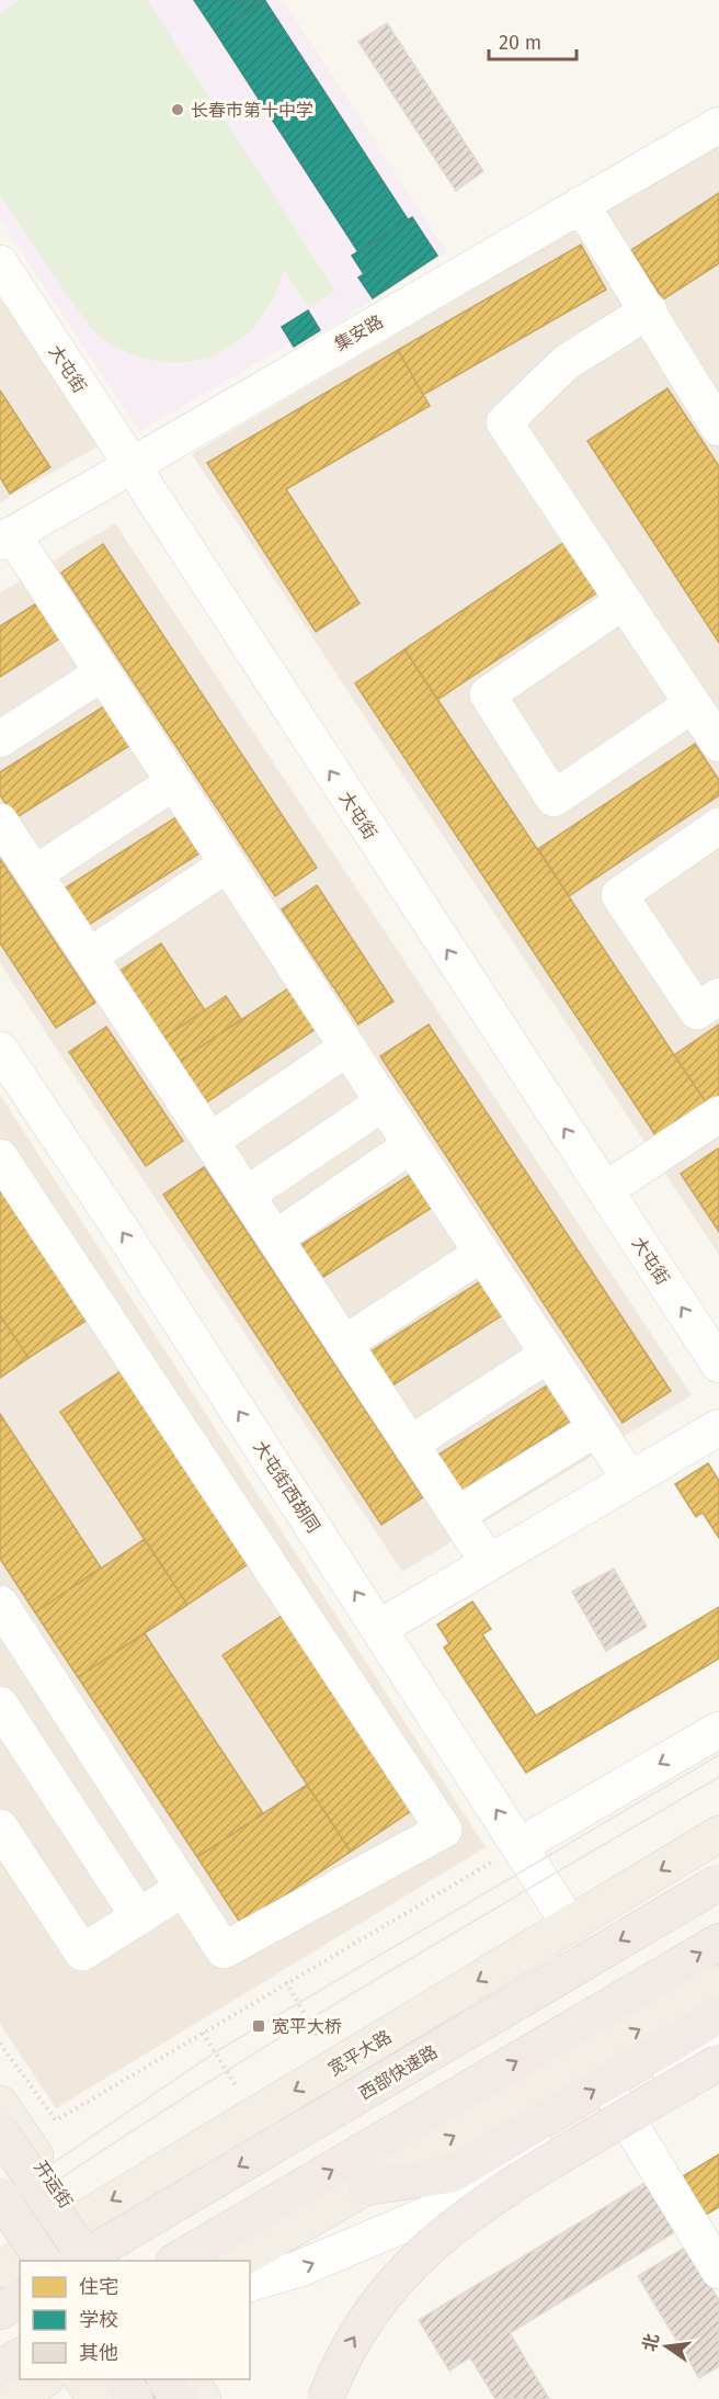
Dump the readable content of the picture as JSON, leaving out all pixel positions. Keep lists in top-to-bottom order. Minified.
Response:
{"streets":{"highway":["西部快速路"],"main road":["宽平大路","开运街"],"street":["集安路","大屯街","大屯街西胡同"]},"crossings":[["集安路","大屯街"],["大屯街西胡同","宽平大路"],["宽平大路","开运街"]],"places":{"other":["长春市第十中学"],"transit":["宽平大桥"]},"legend":["住宅","学校","其他"],"scale_bar":"20 m","north":"left"}
